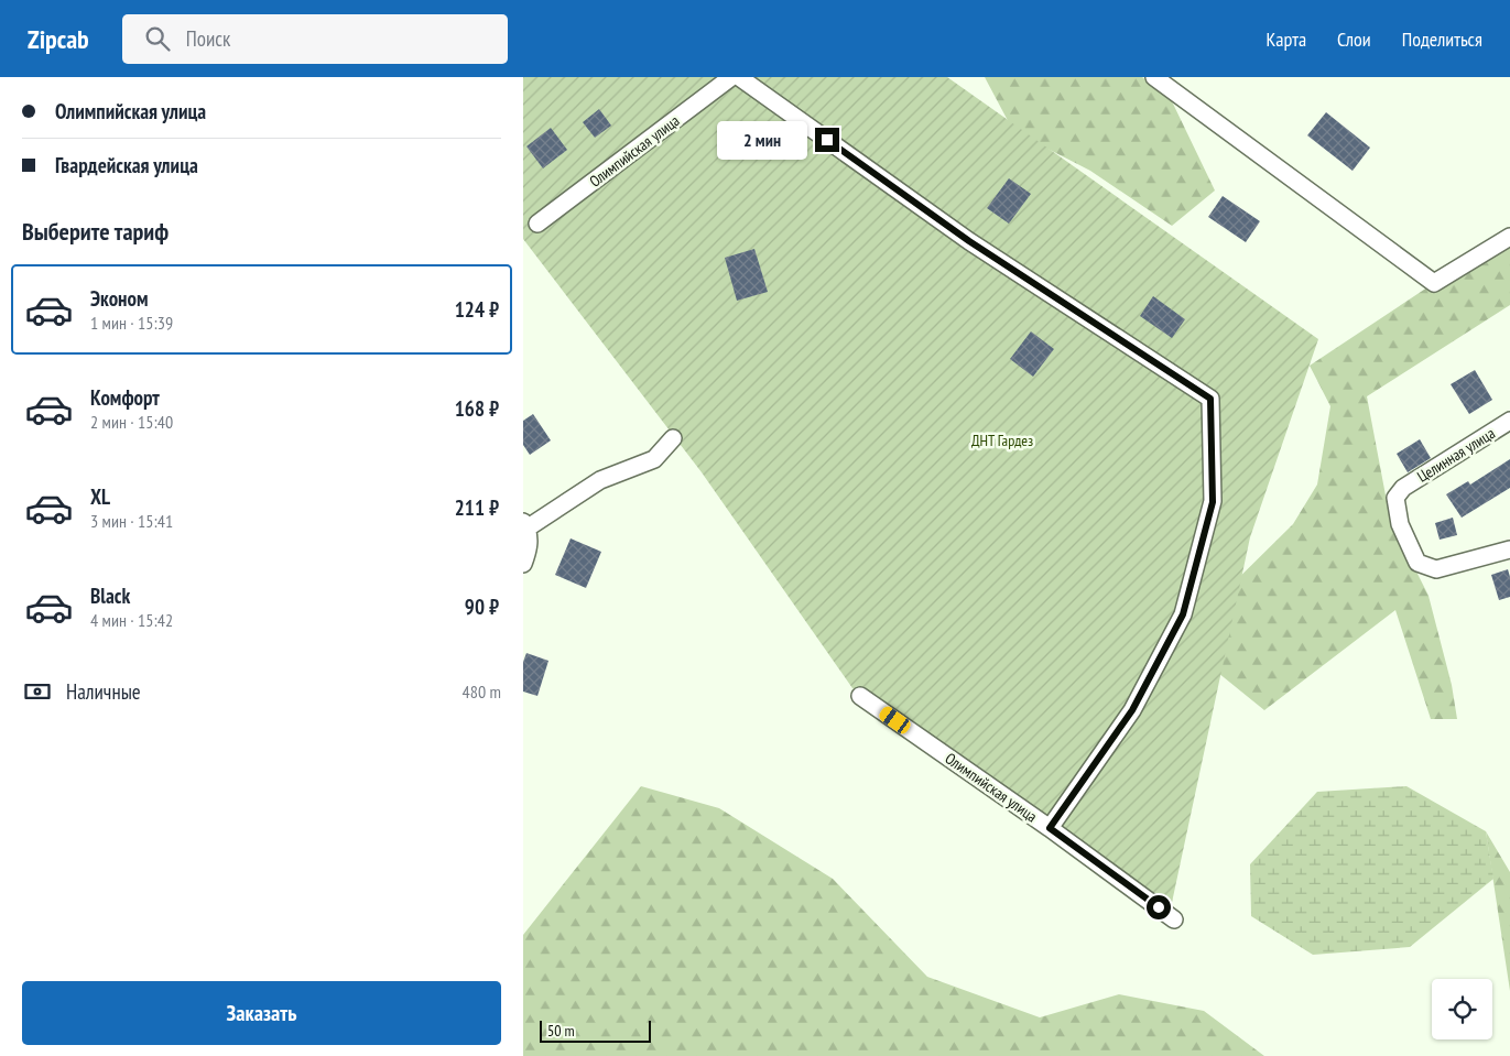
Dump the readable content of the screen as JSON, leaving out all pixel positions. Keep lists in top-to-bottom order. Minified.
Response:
{"streets":{"street":["Олимпийская улица","Целинная улица"]},"parks":["ДНТ Гардез"],"scale_bar":"50 m","page":{"header":"Zipcab","search":"Поиск","nav":["Карта","Слои","Поделиться"],"banner":["Олимпийская улица","Гвардейская улица"],"bubble":"2 мин","heading":"Выберите тариф","list":[{"name":"Эконом","note":"1 мин · 15:39","value":"124 ₽"},{"name":"Комфорт","note":"2 мин · 15:40","value":"168 ₽"},{"name":"XL","note":"3 мин · 15:41","value":"211 ₽"},{"name":"Black","note":"4 мин · 15:42","value":"90 ₽"}],"pay":["Наличные","480 m"],"buttons":"Заказать","scale":"50 m"}}
